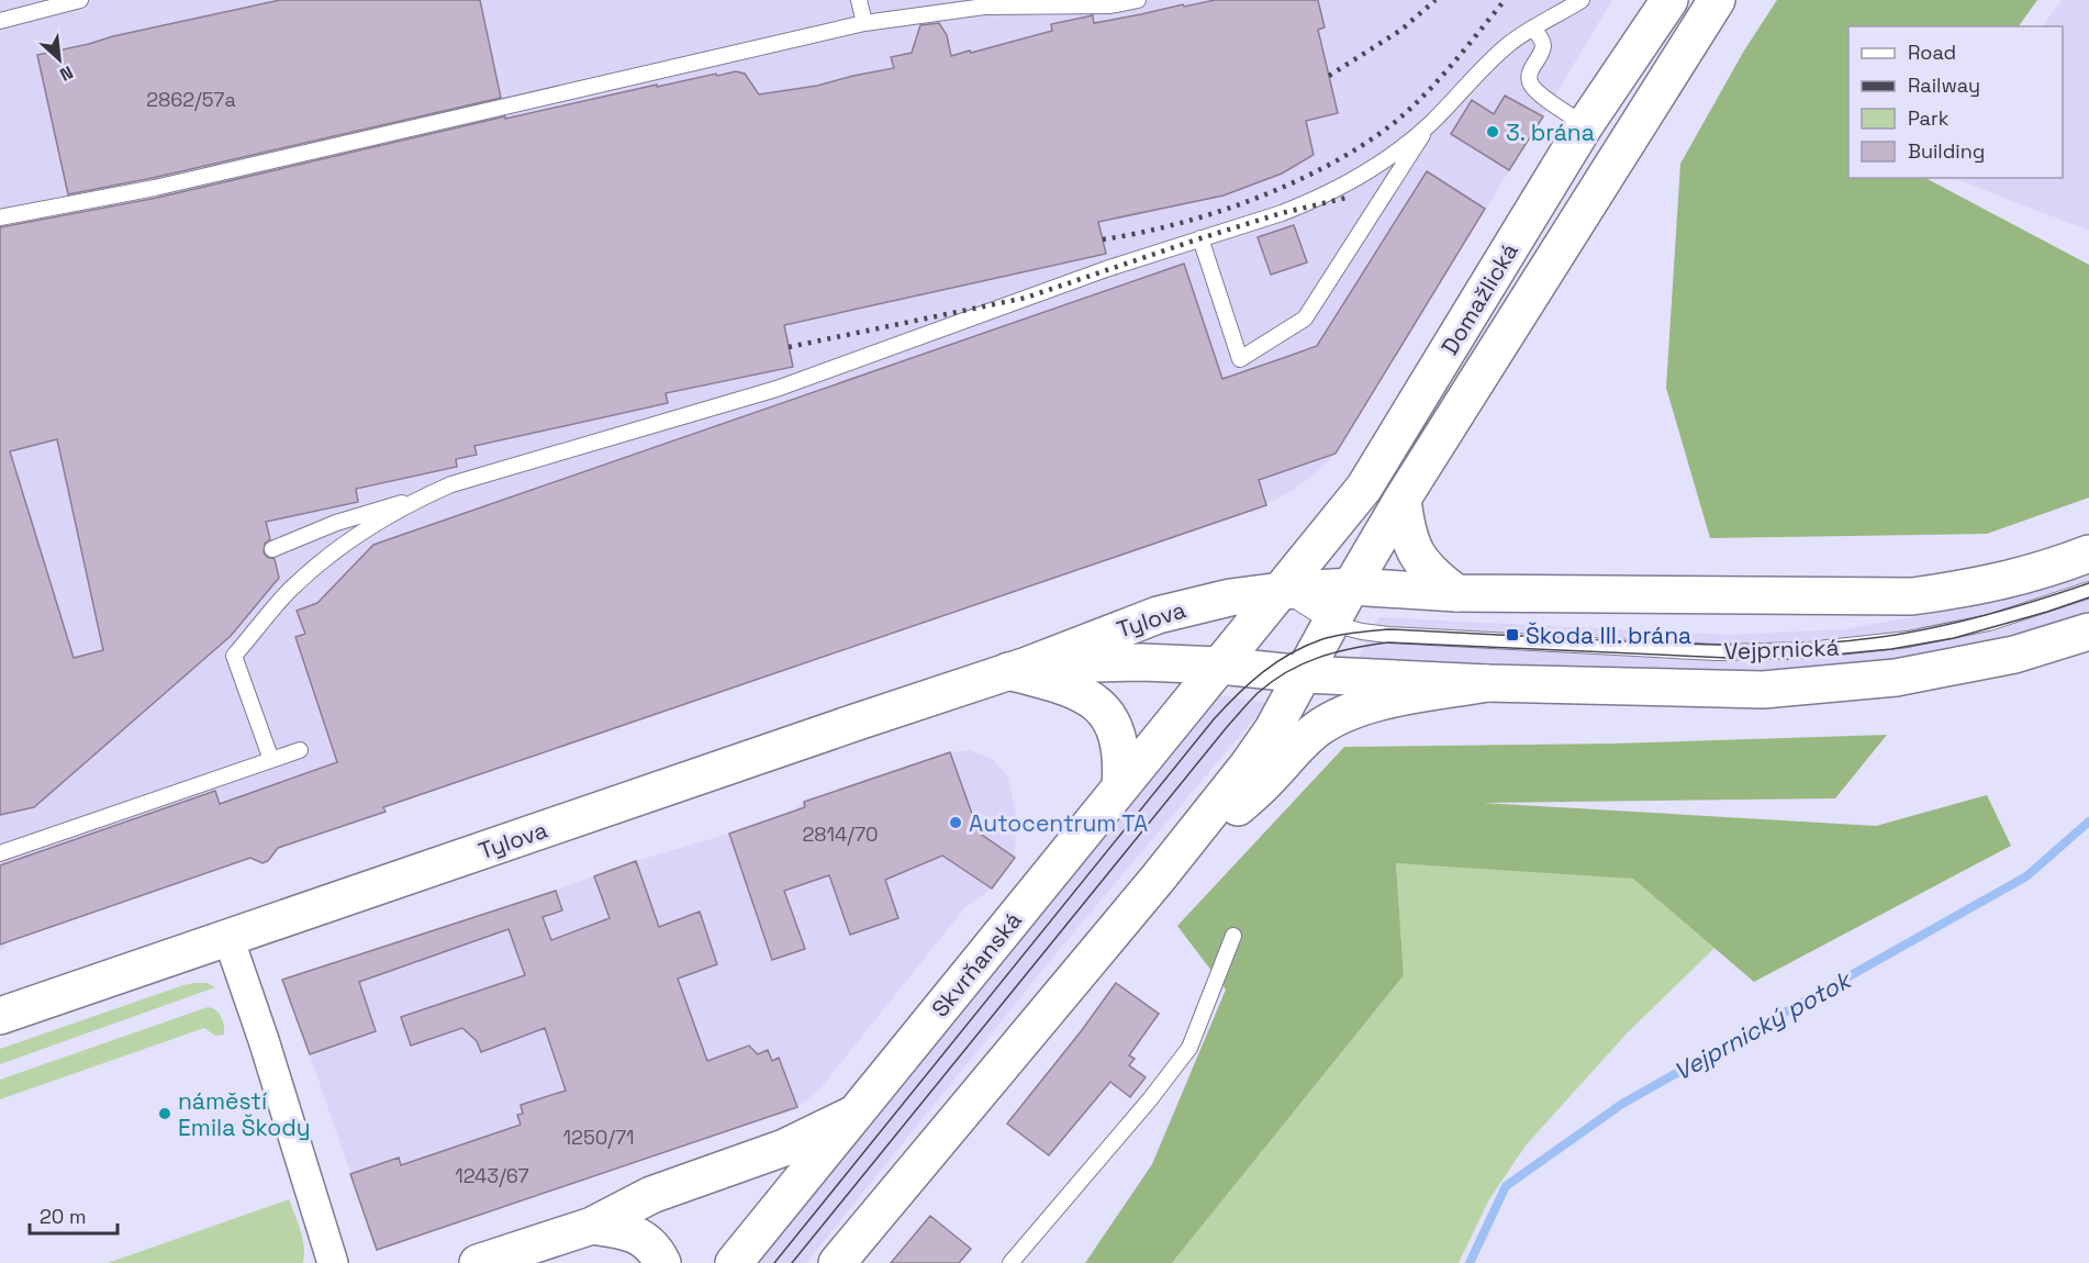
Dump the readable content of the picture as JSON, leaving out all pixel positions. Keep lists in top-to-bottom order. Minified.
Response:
{"streets":{"main road":["Domažlická","Tylova","Vejprnická","Skvrňanská"]},"crossings":[["Domažlická","Tylova"],["Domažlická","Vejprnická"],["Domažlická","Skvrňanská"],["Tylova","Vejprnická"],["Tylova","Skvrňanská"]],"water":["Vejprnický potok"],"places":{"other":["3. brána","Autocentrum TA","náměstí Emila Škody"],"transit":["Škoda III. brána"]},"house_numbers":["2862/57a","2814/70","1250/71","1243/67"],"legend":["Road","Railway","Park","Building"],"scale_bar":"20 m","north":"bottom right"}
